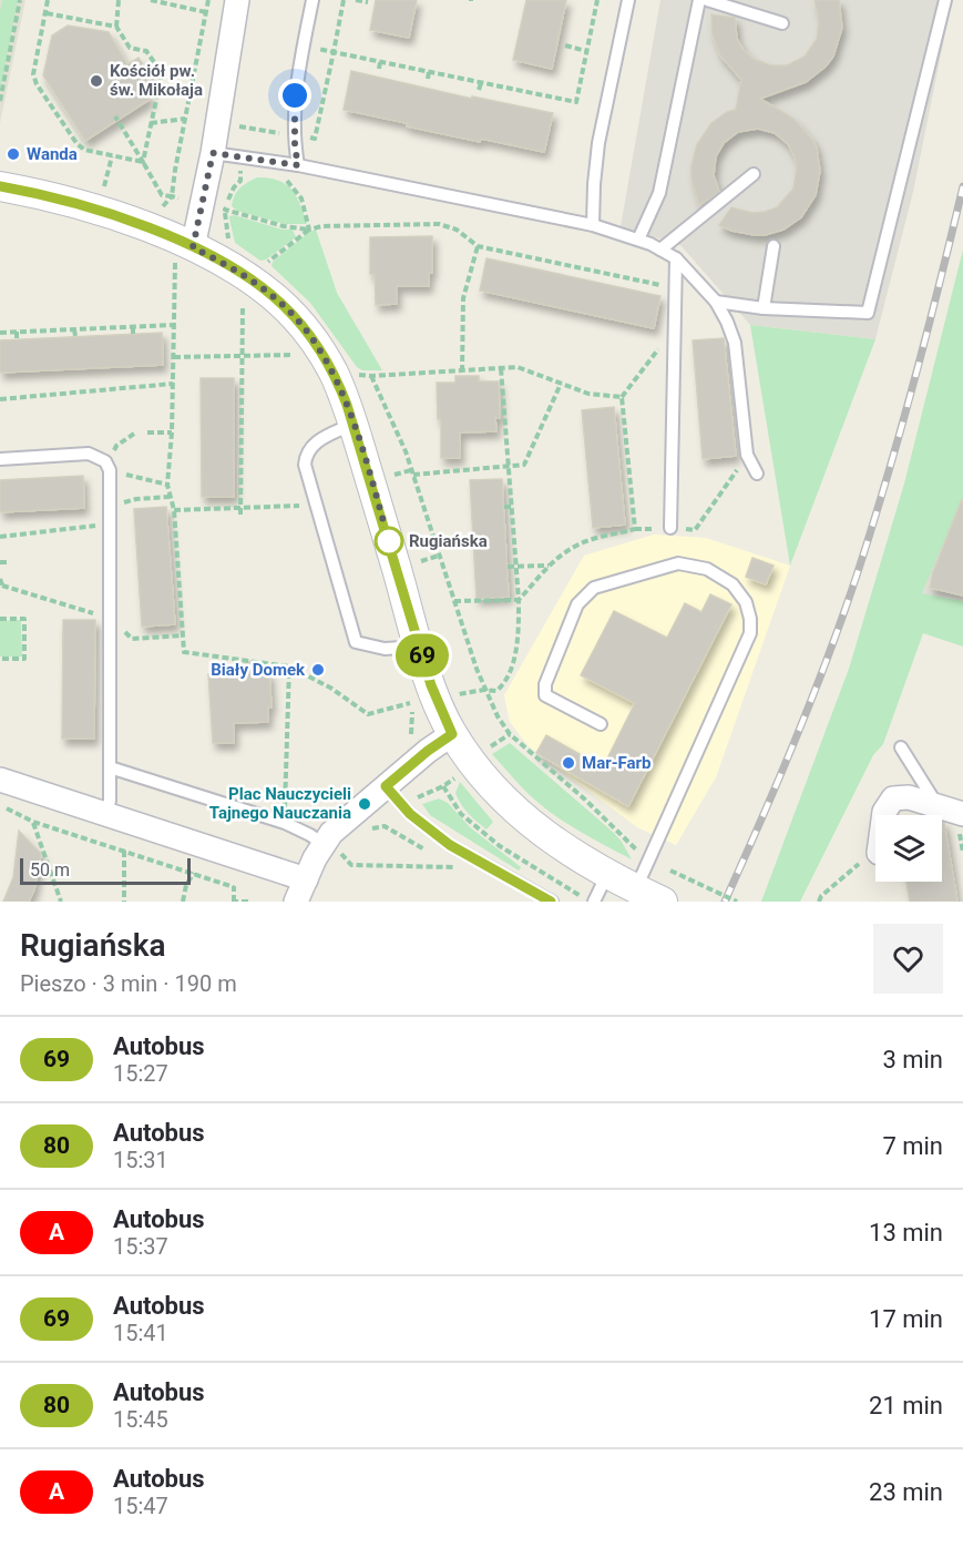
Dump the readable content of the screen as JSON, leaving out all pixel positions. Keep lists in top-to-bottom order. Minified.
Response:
{"places":["Kościół pw. św. Mikołaja","Wanda","Rugiańska","Biały Domek","Mar-Farb","Plac Nauczycieli Tajnego Nauczania"],"lines":["bus line 69"],"scale_bar":"50 m","page":{"on_map":"69","scale":"50 m","heading":["Rugiańska","Pieszo · 3 min · 190 m"],"list":[{"mark":"69","name":"Autobus","note":"15:27","value":"3 min"},{"mark":"80","name":"Autobus","note":"15:31","value":"7 min"},{"mark":"A","name":"Autobus","note":"15:37","value":"13 min"},{"mark":"69","name":"Autobus","note":"15:41","value":"17 min"},{"mark":"80","name":"Autobus","note":"15:45","value":"21 min"},{"mark":"A","name":"Autobus","note":"15:47","value":"23 min"}]}}
